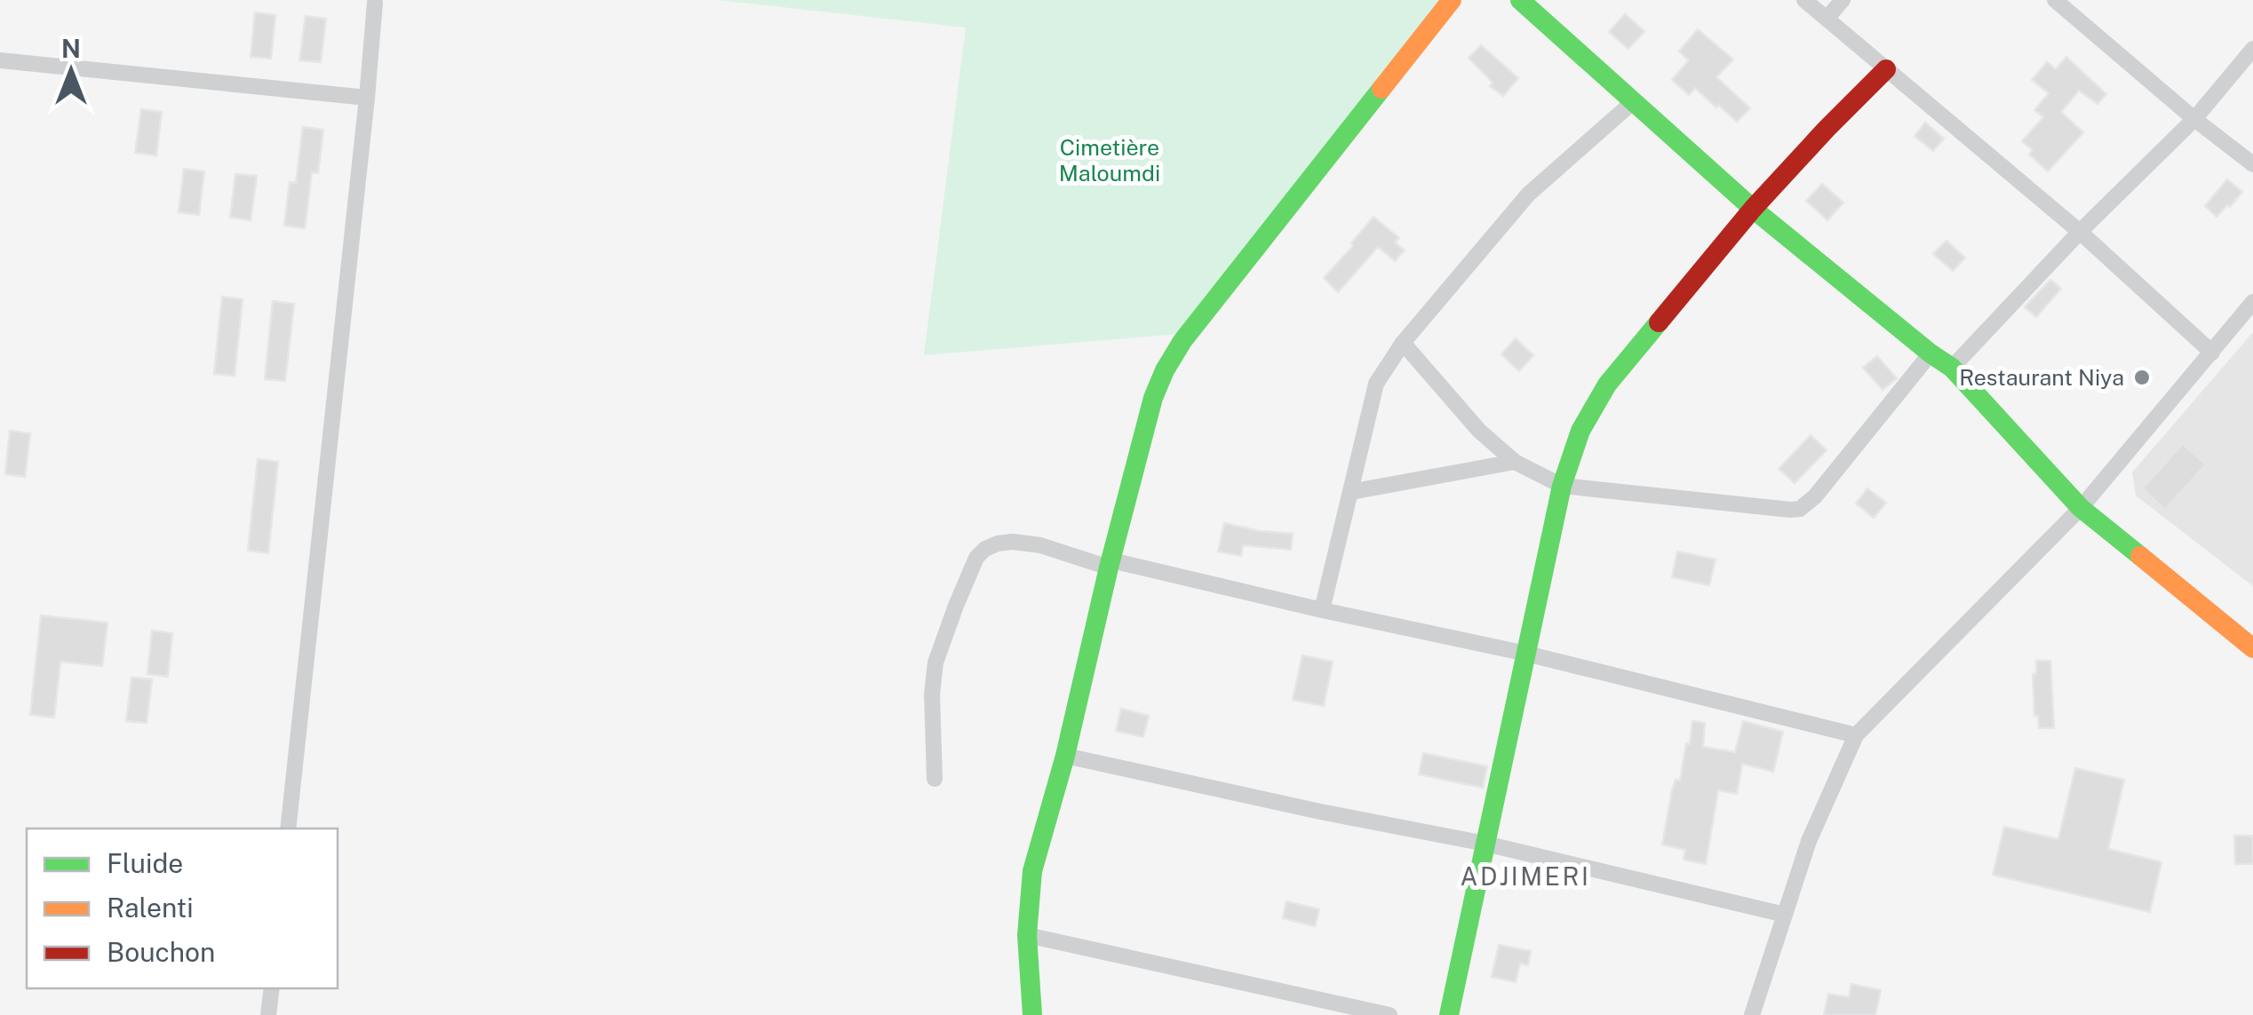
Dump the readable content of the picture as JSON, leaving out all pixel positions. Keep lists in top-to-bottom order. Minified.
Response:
{"districts":["ADJIMERI"],"parks":["Cimetière Maloumdi"],"places":["Restaurant Niya"],"legend":["Fluide","Ralenti","Bouchon"],"north":"top"}
